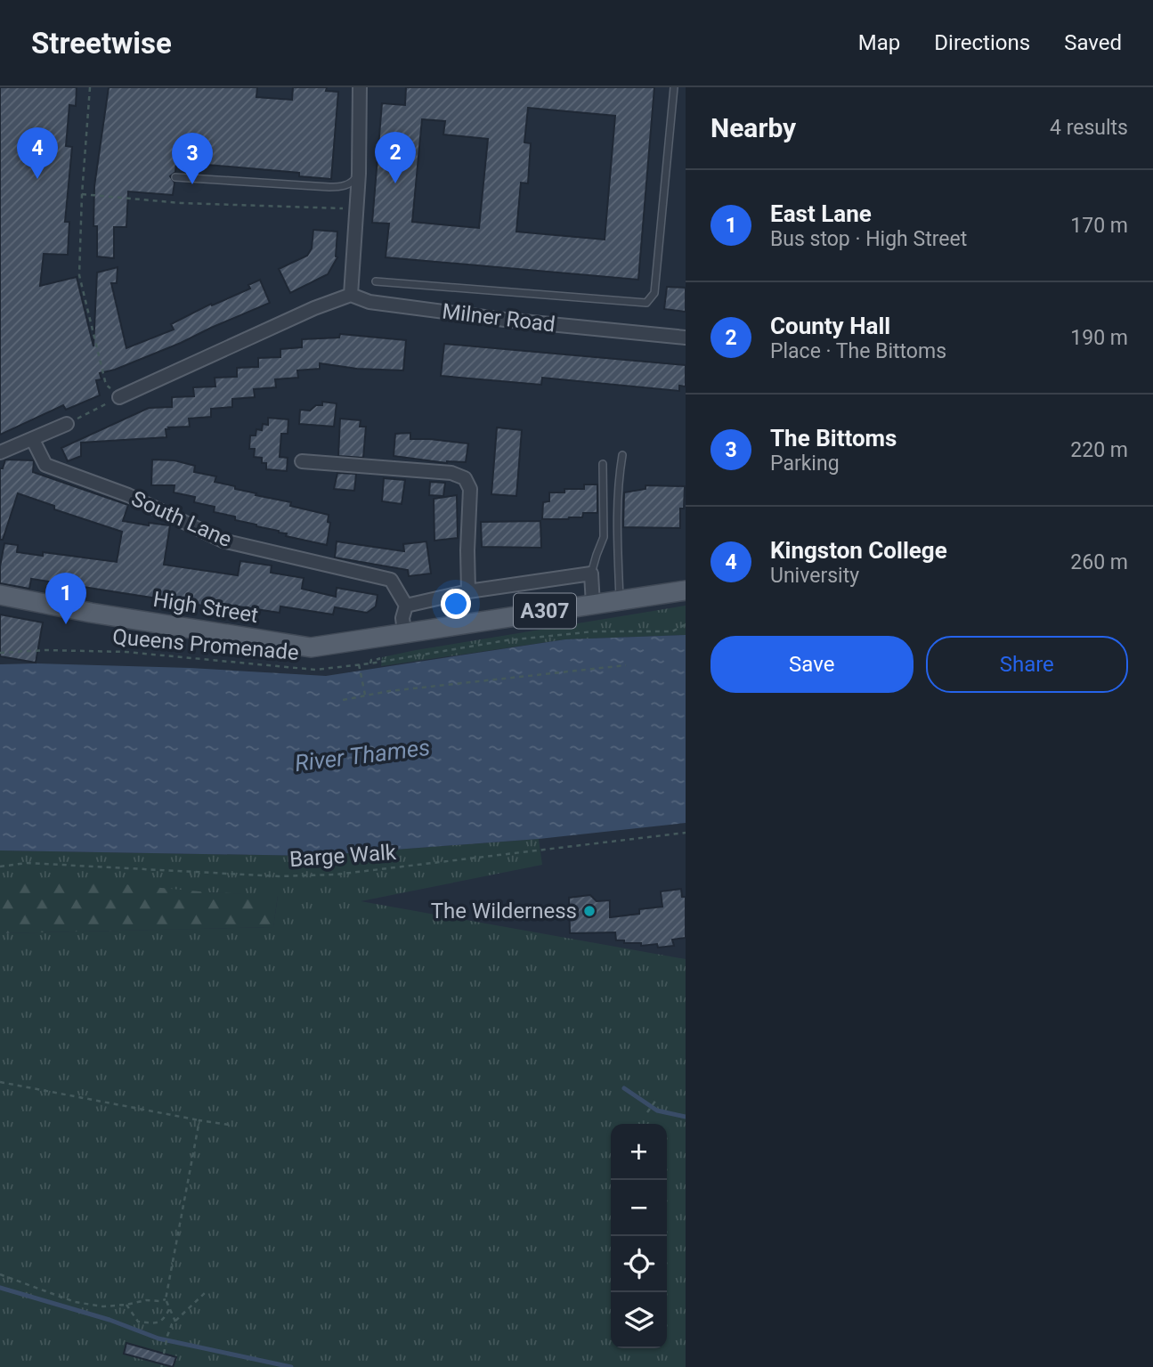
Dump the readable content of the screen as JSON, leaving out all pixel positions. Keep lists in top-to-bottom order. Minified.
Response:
{"streets":{"main road":["High Street","A307"],"street":["Milner Road","South Lane"],"path":["Queens Promenade","Barge Walk"]},"crossings":[["High Street","A307"]],"water":["River Thames"],"places":["The Wilderness"],"page":{"header":"Streetwise","nav":["Map","Directions","Saved"],"heading":["Nearby","4 results"],"pins":["4","2","3","1"],"list":[{"mark":"1","name":"East Lane","note":"Bus stop · High Street","value":"170 m"},{"mark":"2","name":"County Hall","note":"Place · The Bittoms","value":"190 m"},{"mark":"3","name":"The Bittoms","note":"Parking","value":"220 m"},{"mark":"4","name":"Kingston College","note":"University","value":"260 m"}],"buttons":["Save","Share"],"map_buttons":["+","−"]}}
